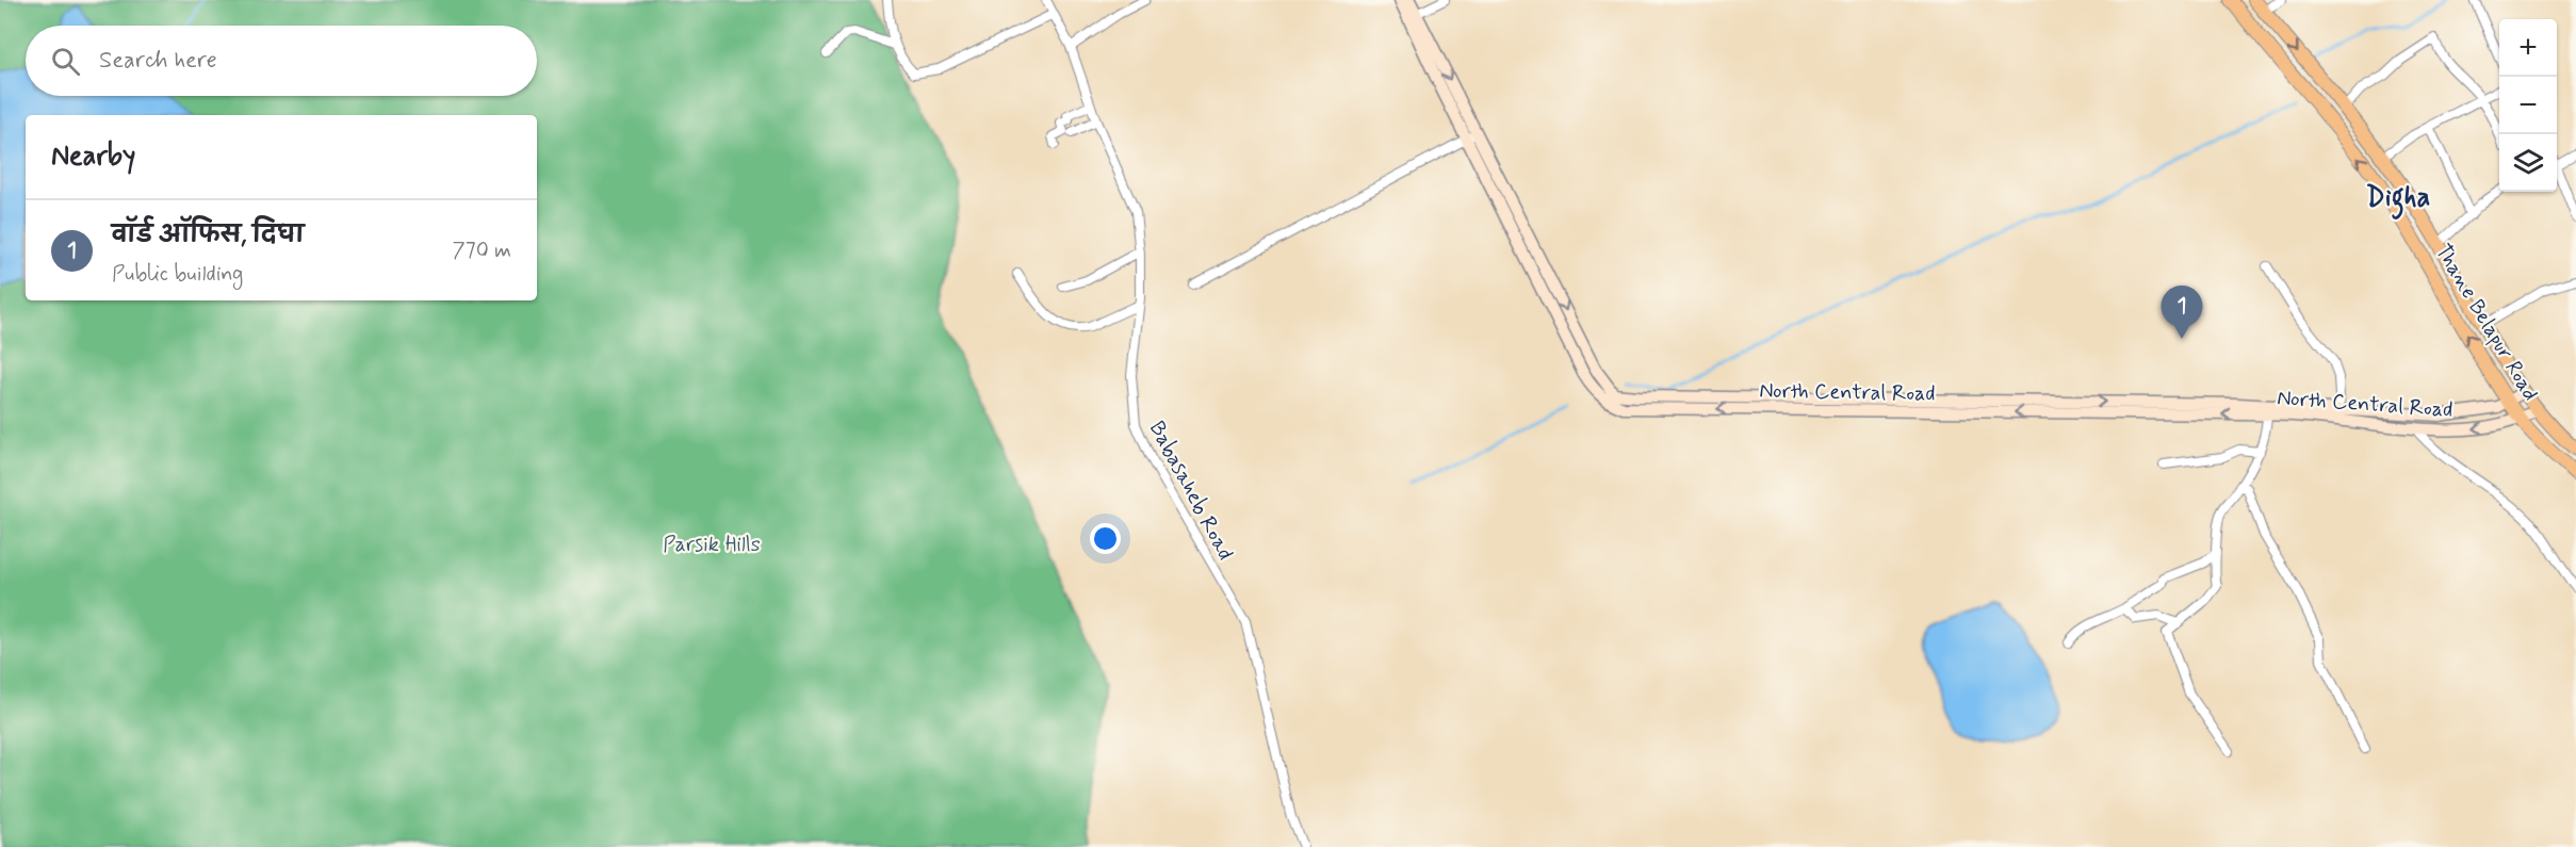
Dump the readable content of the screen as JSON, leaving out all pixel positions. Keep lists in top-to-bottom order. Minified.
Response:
{"streets":{"main road":["Thane Belapur Road","North Central Road"],"street":["Babasaheb Road"]},"crossings":[["Thane Belapur Road","North Central Road"]],"districts":["Digha"],"parks":["Parsik Hills"],"page":{"map_buttons":["+","−"],"search":"Search here","heading":"Nearby","list":[{"mark":"1","name":"वॉर्ड ऑफिस, दिघा","note":"Public building","value":"770 m"}],"pins":"1"}}
